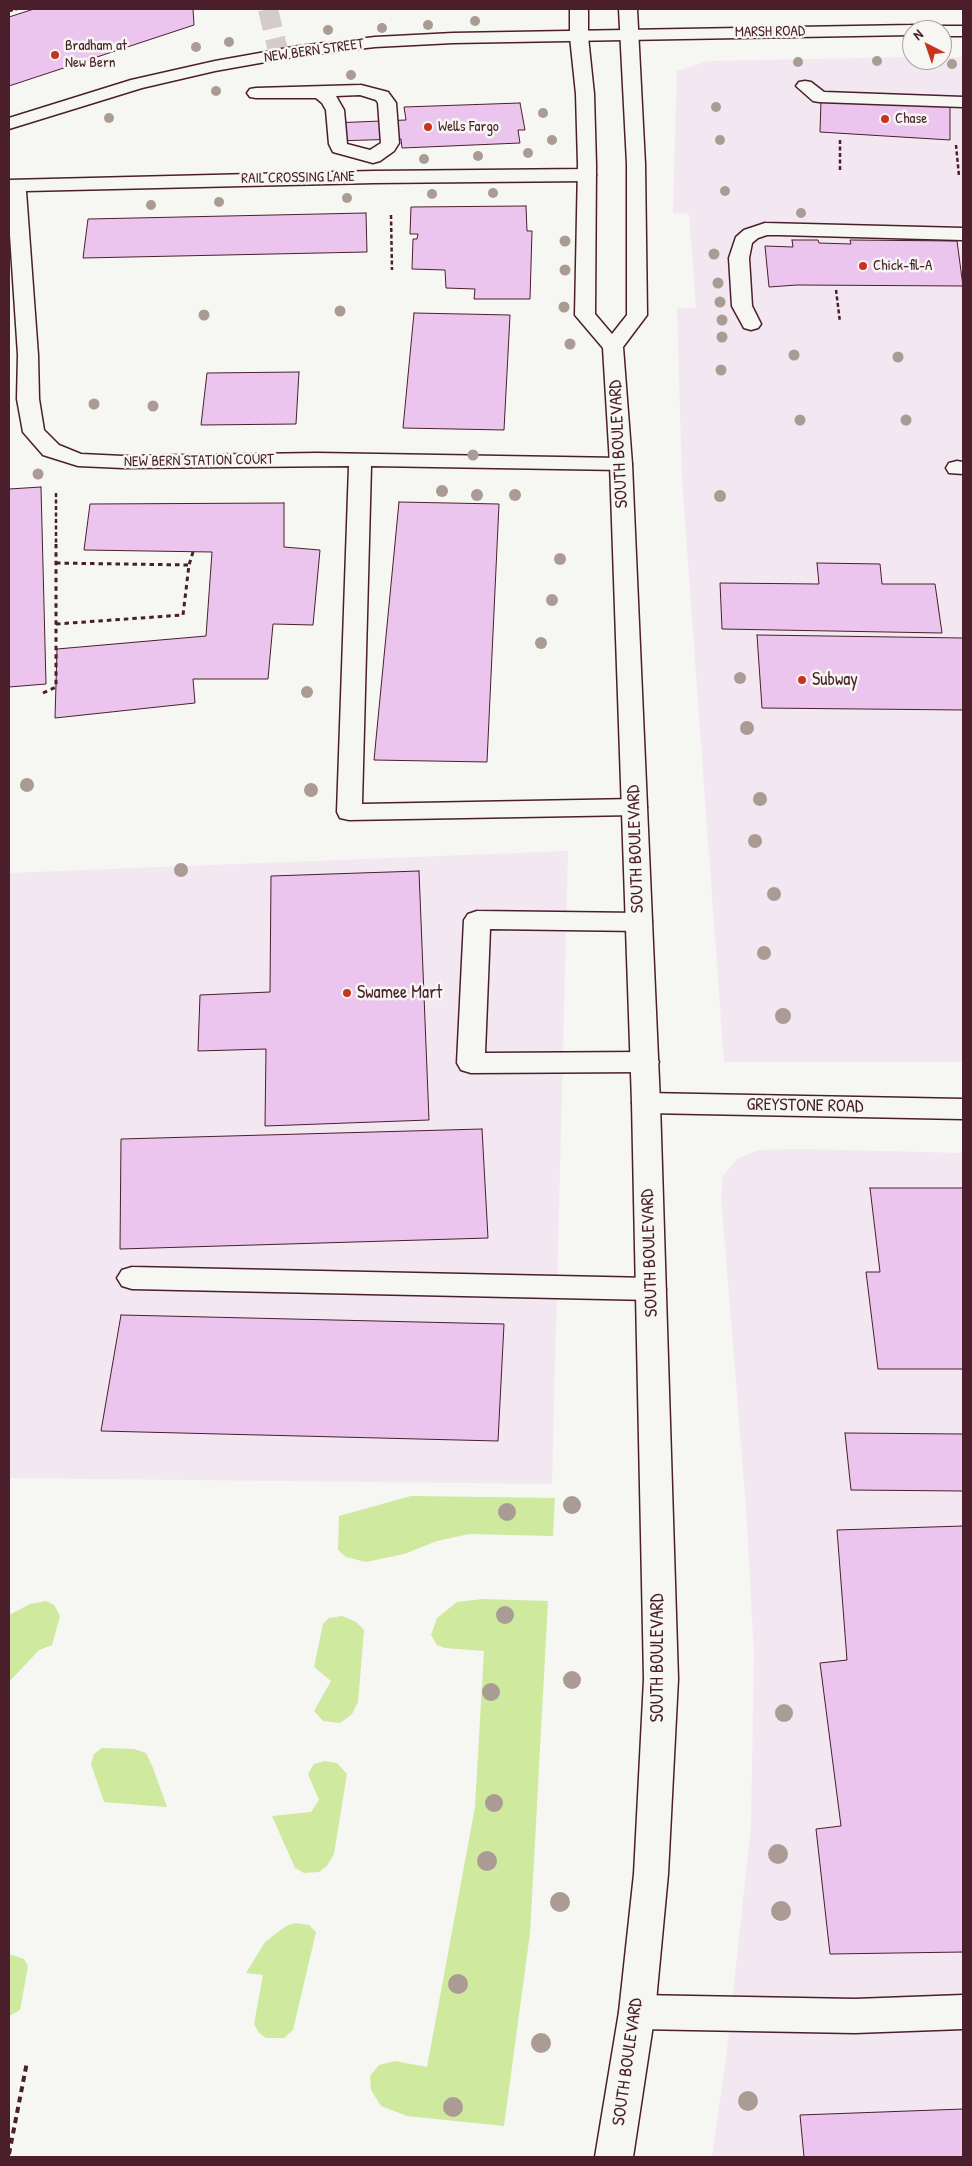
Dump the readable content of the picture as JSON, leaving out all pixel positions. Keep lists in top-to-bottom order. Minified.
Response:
{"streets":{"street":["MARSH ROAD","NEW BERN STREET","RAIL CROSSING LANE","SOUTH BOULEVARD","NEW BERN STATION COURT","GREYSTONE ROAD"]},"crossings":[["MARSH ROAD","NEW BERN STREET"],["RAIL CROSSING LANE","NEW BERN STATION COURT"],["SOUTH BOULEVARD","NEW BERN STATION COURT"],["SOUTH BOULEVARD","GREYSTONE ROAD"]],"places":["Bradham at New Bern","Chase","Wells Fargo","Chick-fil-A","Subway","Swamee Mart"],"north":"top left"}
